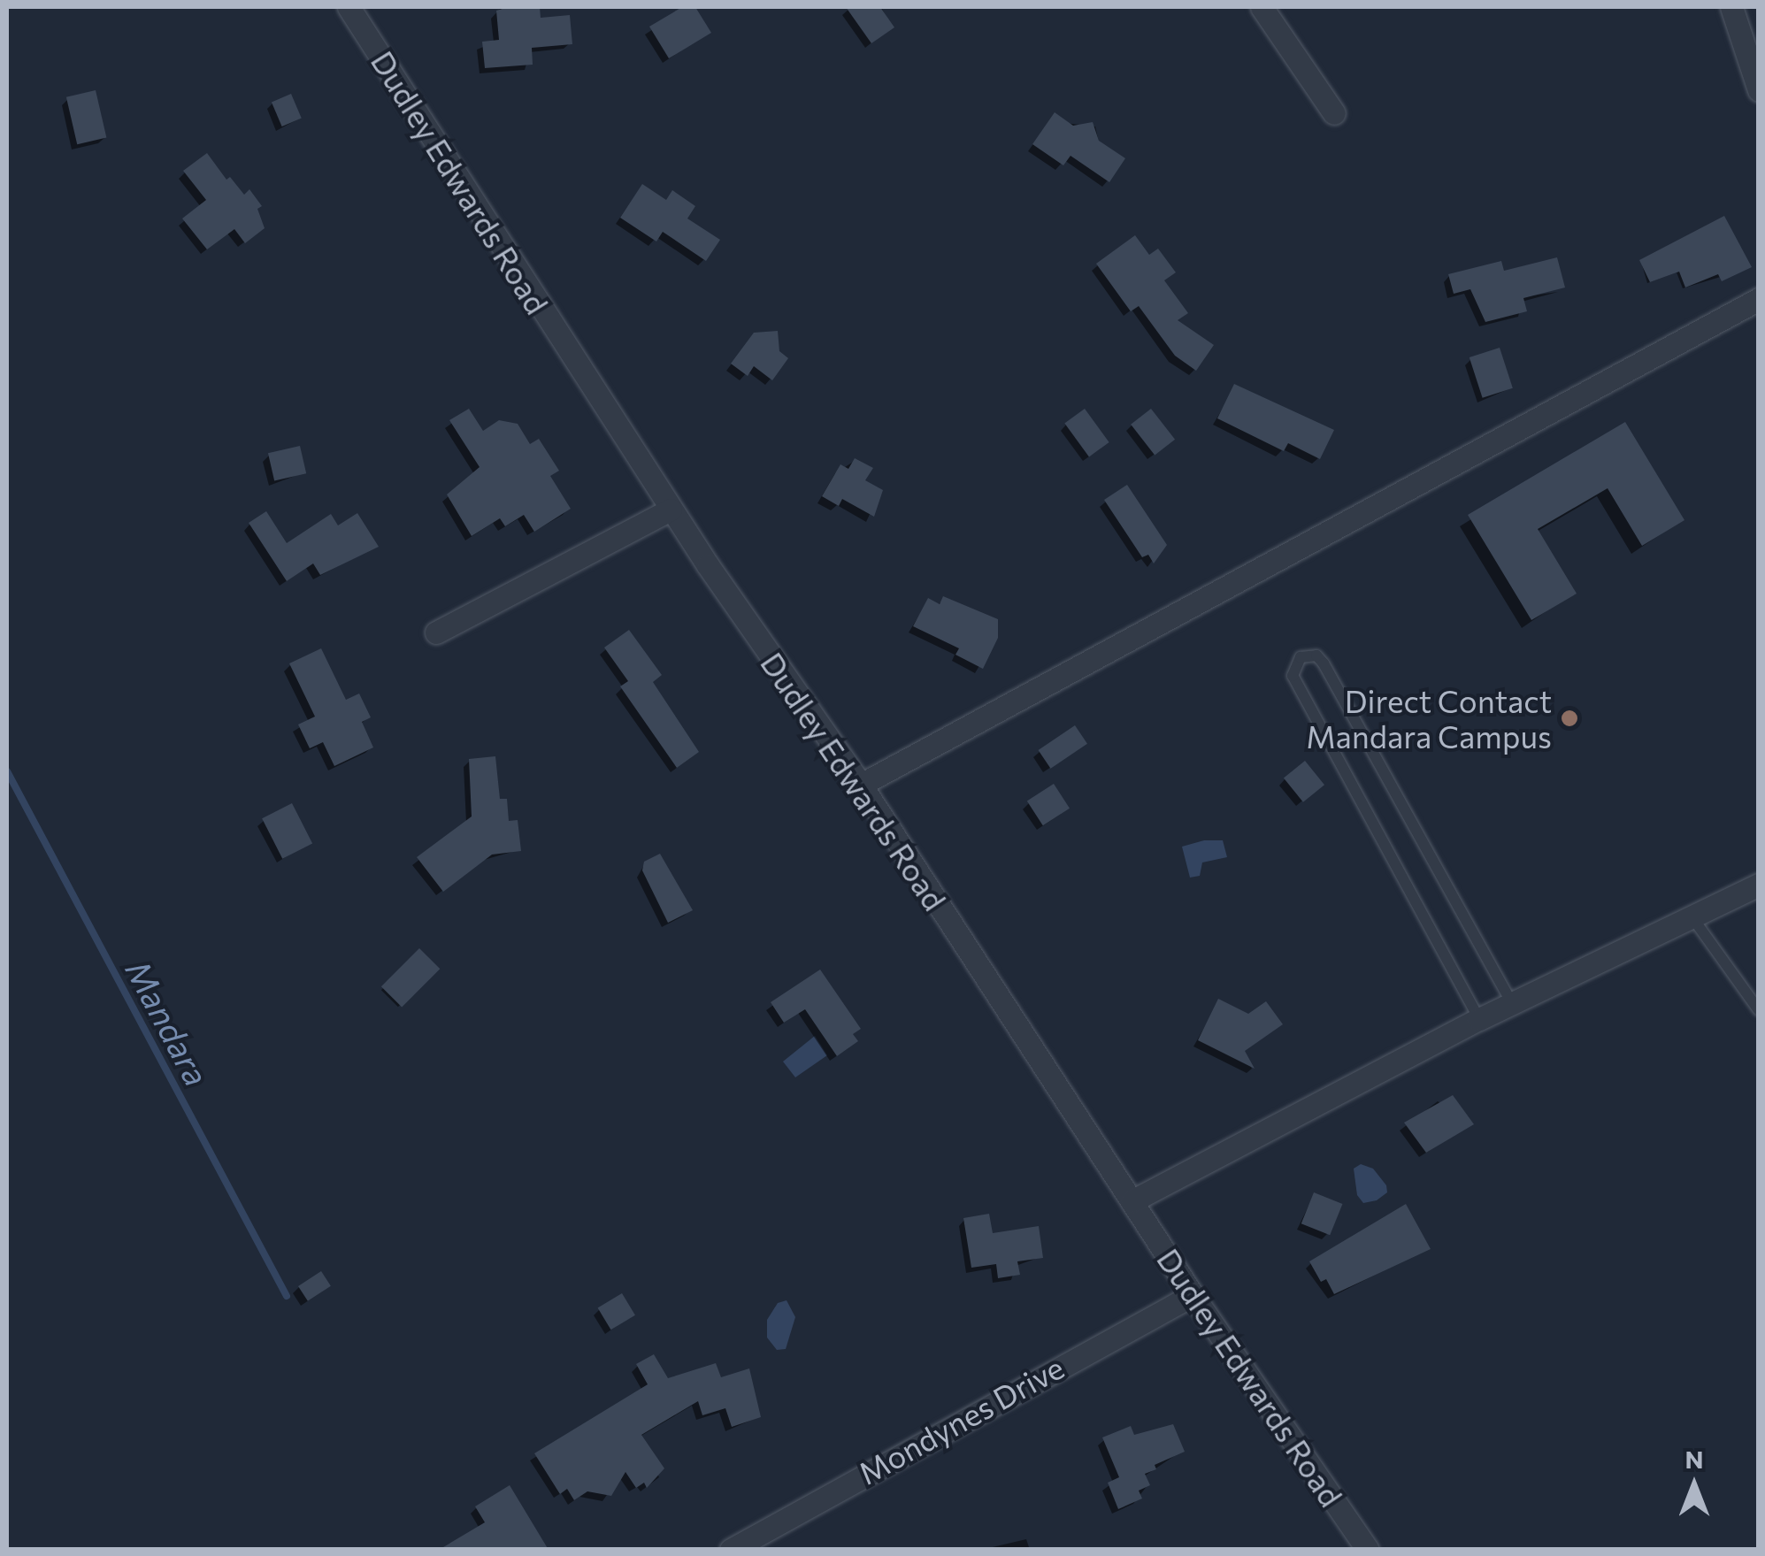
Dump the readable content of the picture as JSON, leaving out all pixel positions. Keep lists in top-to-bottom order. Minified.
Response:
{"streets":{"street":["Dudley Edwards Road","Mondynes Drive"]},"crossings":[["Dudley Edwards Road","Mondynes Drive"]],"water":["Mandara"],"places":["Direct Contact Mandara Campus"],"north":"top"}
